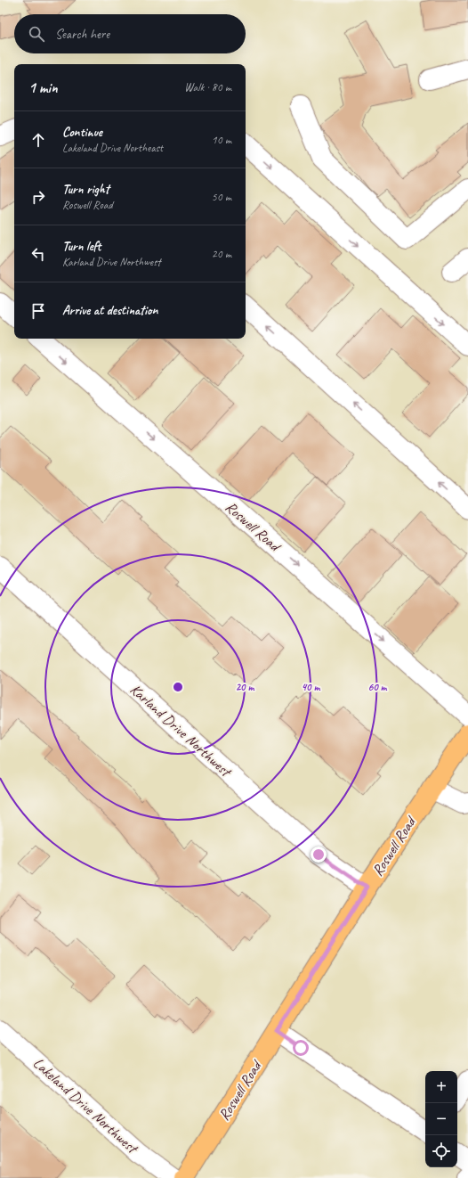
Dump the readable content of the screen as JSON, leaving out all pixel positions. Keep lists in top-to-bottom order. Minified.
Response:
{"streets":{"main road":["Roswell Road"],"street":["Karland Drive Northwest","Lakeland Drive Northwest"]},"crossings":[["Roswell Road","Karland Drive Northwest"]],"page":{"search":"Search here","heading":["1 min","Walk · 80 m"],"list":[["Continue","Lakeland Drive Northeast","10 m"],["Turn right","Roswell Road","50 m"],["Turn left","Karland Drive Northwest","20 m"],"Arrive at destination"],"map_buttons":["+","−"]},"rings":["20 m","40 m","60 m"]}
